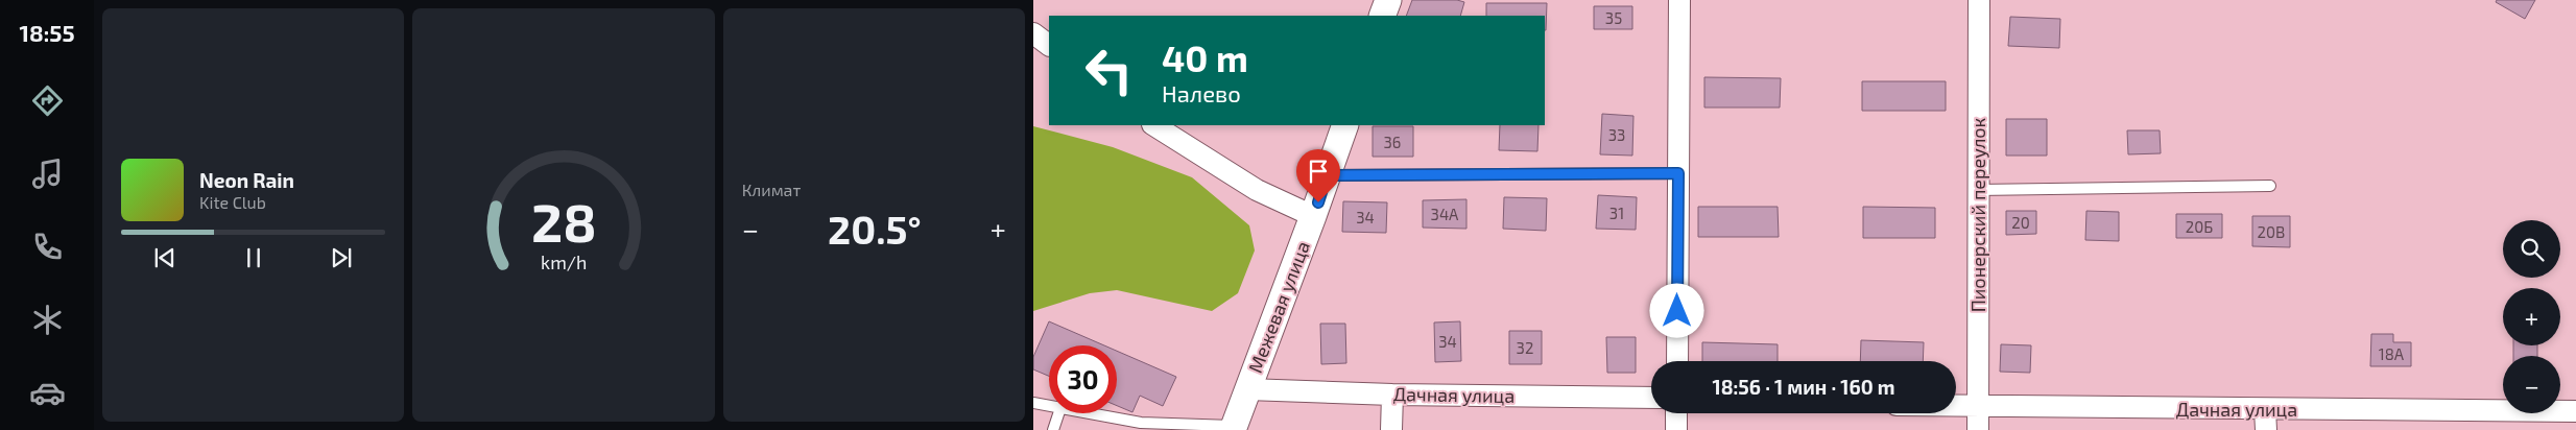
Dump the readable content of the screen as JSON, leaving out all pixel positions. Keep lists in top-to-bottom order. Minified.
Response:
{"streets":{"street":["Пионерский переулок","Межевая улица","Дачная улица"]},"crossings":[["Пионерский переулок","Дачная улица"],["Межевая улица","Дачная улица"]],"house_numbers":["35","33","36","31","34А","34","20","20Б","20В","34","32","18А"],"page":{"tabs":"18:55","tile":"Климат","turn":["40 m","Налево"],"song":["Neon Rain","Kite Club"],"heat":["−","20.5°","+"],"map_buttons":["+","−"],"limit":"30","trip":"18:56 · 1 мин · 160 m","gauge":["28","km/h"]}}
